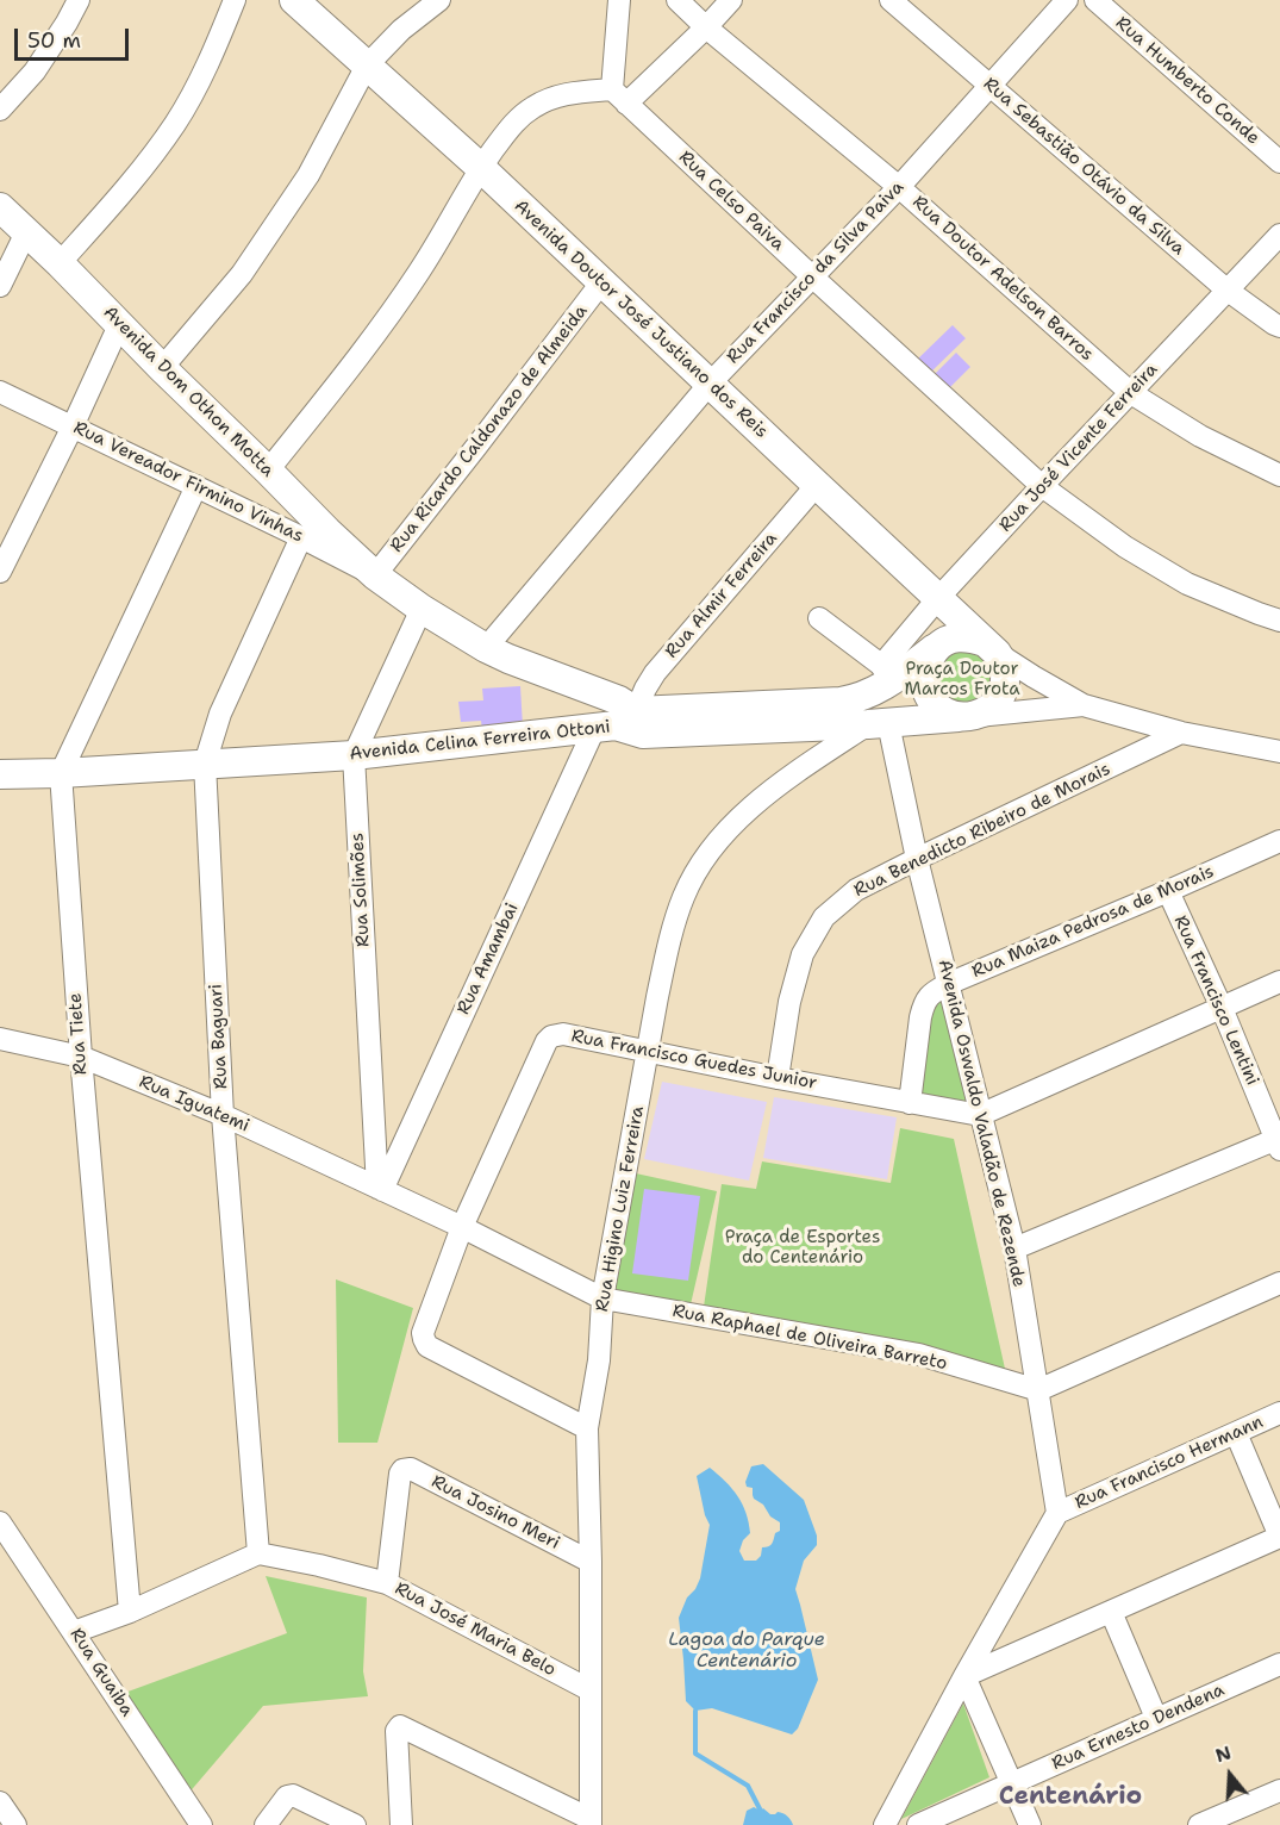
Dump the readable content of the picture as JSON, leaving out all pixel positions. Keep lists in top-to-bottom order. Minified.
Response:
{"streets":{"main road":["Avenida Doutor José Justiano dos Reis","Avenida Dom Othon Motta","Avenida Celina Ferreira Ottoni"],"street":["Rua Humberto Conde","Rua Sebastião Otávio da Silva","Rua Celso Paiva","Rua Francisco da Silva Paiva","Rua Doutor Adelson Barros","Rua Ricardo Caldonazo de Almeida","Rua José Vicente Ferreira","Rua Vereador Firmino Vinhas","Rua Almir Ferreira","Rua Benedicto Ribeiro de Morais","Rua Solimões","Rua Maiza Pedrosa de Morais","Rua Amambai","Rua Francisco Lentini","Rua Tiete","Rua Baguari","Rua Francisco Guedes Junior","Rua Iguatemi","Avenida Oswaldo Valadão de Rezende","Rua Higino Luiz Ferreira","Rua Raphael de Oliveira Barreto","Rua Francisco Hermann","Rua Josino Meri","Rua José Maria Belo","Rua Guaiba","Rua Ernesto Dendena"]},"crossings":[["Rua Sebastião Otávio da Silva","Rua Francisco da Silva Paiva"],["Rua Sebastião Otávio da Silva","Rua José Vicente Ferreira"],["Rua Celso Paiva","Rua Francisco da Silva Paiva"],["Rua Celso Paiva","Rua José Vicente Ferreira"],["Rua Francisco da Silva Paiva","Rua Doutor Adelson Barros"],["Rua Francisco da Silva Paiva","Avenida Doutor José Justiano dos Reis"],["Rua Francisco da Silva Paiva","Avenida Dom Othon Motta"],["Rua Doutor Adelson Barros","Rua José Vicente Ferreira"],["Avenida Doutor José Justiano dos Reis","Rua Ricardo Caldonazo de Almeida"],["Avenida Doutor José Justiano dos Reis","Rua José Vicente Ferreira"],["Avenida Doutor José Justiano dos Reis","Rua Almir Ferreira"],["Avenida Doutor José Justiano dos Reis","Avenida Celina Ferreira Ottoni"],["Avenida Dom Othon Motta","Rua Ricardo Caldonazo de Almeida"],["Avenida Dom Othon Motta","Rua Vereador Firmino Vinhas"],["Avenida Dom Othon Motta","Rua Almir Ferreira"],["Avenida Dom Othon Motta","Avenida Celina Ferreira Ottoni"],["Avenida Dom Othon Motta","Rua Solimões"],["Avenida Dom Othon Motta","Rua Amambai"],["Rua Ricardo Caldonazo de Almeida","Rua Vereador Firmino Vinhas"],["Rua Vereador Firmino Vinhas","Rua Tiete"],["Rua Vereador Firmino Vinhas","Rua Baguari"],["Rua Almir Ferreira","Avenida Celina Ferreira Ottoni"],["Rua Almir Ferreira","Rua Amambai"],["Avenida Celina Ferreira Ottoni","Rua Benedicto Ribeiro de Morais"],["Avenida Celina Ferreira Ottoni","Rua Solimões"],["Avenida Celina Ferreira Ottoni","Rua Amambai"],["Avenida Celina Ferreira Ottoni","Rua Tiete"],["Avenida Celina Ferreira Ottoni","Rua Baguari"],["Avenida Celina Ferreira Ottoni","Avenida Oswaldo Valadão de Rezende"],["Avenida Celina Ferreira Ottoni","Rua Higino Luiz Ferreira"],["Rua Benedicto Ribeiro de Morais","Rua Francisco Guedes Junior"],["Rua Benedicto Ribeiro de Morais","Avenida Oswaldo Valadão de Rezende"],["Rua Solimões","Rua Amambai"],["Rua Solimões","Rua Iguatemi"],["Rua Solimões","Rua Raphael de Oliveira Barreto"],["Rua Maiza Pedrosa de Morais","Rua Francisco Lentini"],["Rua Maiza Pedrosa de Morais","Rua Francisco Guedes Junior"],["Rua Maiza Pedrosa de Morais","Avenida Oswaldo Valadão de Rezende"],["Rua Amambai","Rua Iguatemi"],["Rua Amambai","Rua Raphael de Oliveira Barreto"],["Rua Tiete","Rua Iguatemi"],["Rua Baguari","Rua Iguatemi"],["Rua Baguari","Rua José Maria Belo"],["Rua Francisco Guedes Junior","Avenida Oswaldo Valadão de Rezende"],["Rua Francisco Guedes Junior","Rua Higino Luiz Ferreira"],["Rua Francisco Guedes Junior","Rua Raphael de Oliveira Barreto"],["Rua Iguatemi","Rua Raphael de Oliveira Barreto"],["Avenida Oswaldo Valadão de Rezende","Rua Higino Luiz Ferreira"],["Avenida Oswaldo Valadão de Rezende","Rua Raphael de Oliveira Barreto"],["Avenida Oswaldo Valadão de Rezende","Rua Francisco Hermann"],["Rua Higino Luiz Ferreira","Rua Raphael de Oliveira Barreto"],["Rua Higino Luiz Ferreira","Rua Josino Meri"],["Rua Higino Luiz Ferreira","Rua José Maria Belo"],["Rua Josino Meri","Rua José Maria Belo"]],"districts":["Centenário"],"water":["Lagoa do Parque Centenário"],"parks":["Praça Doutor Marcos Frota","Praça de Esportes do Centenário"],"scale_bar":"50 m","north":"top"}
